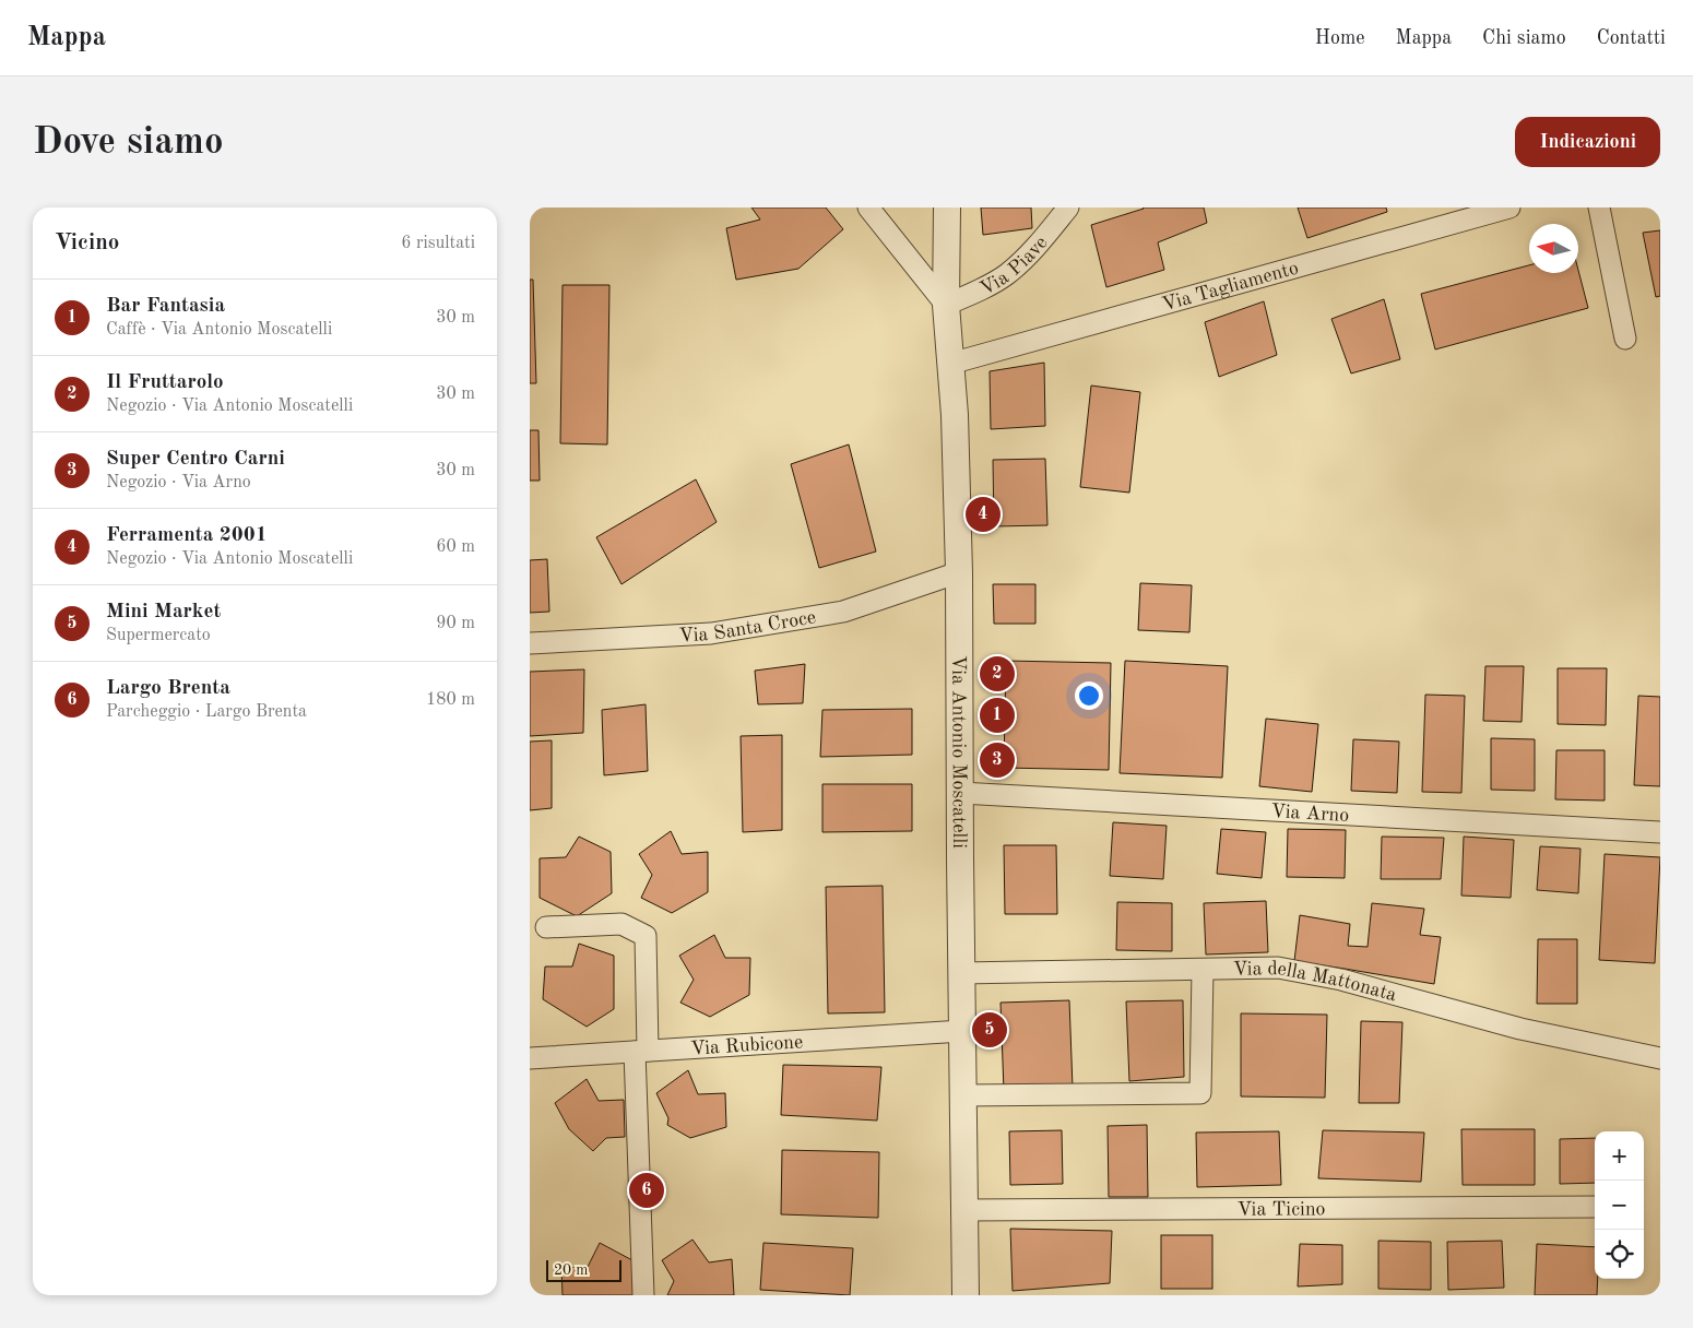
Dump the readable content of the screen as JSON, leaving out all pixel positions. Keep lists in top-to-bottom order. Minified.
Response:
{"streets":{"street":["Via Piave","Via Tagliamento","Via Santa Croce","Via Antonio Moscatelli","Via Arno","Via della Mattonata","Via Rubicone","Via Ticino"]},"crossings":[["Via Piave","Via Antonio Moscatelli"],["Via Tagliamento","Via Antonio Moscatelli"],["Via Santa Croce","Via Antonio Moscatelli"],["Via Antonio Moscatelli","Via Arno"],["Via Antonio Moscatelli","Via della Mattonata"],["Via Antonio Moscatelli","Via Rubicone"],["Via Antonio Moscatelli","Via Ticino"]],"scale_bar":"20 m","north":"left","page":{"header":"Mappa","nav":["Home","Mappa","Chi siamo","Contatti"],"buttons":"Indicazioni","title":"Dove siamo","heading":["Vicino","6 risultati"],"list":[{"mark":"1","name":"Bar Fantasia","note":"Caffè · Via Antonio Moscatelli","value":"30 m"},{"mark":"2","name":"Il Fruttarolo","note":"Negozio · Via Antonio Moscatelli","value":"30 m"},{"mark":"3","name":"Super Centro Carni","note":"Negozio · Via Arno","value":"30 m"},{"mark":"4","name":"Ferramenta 2001","note":"Negozio · Via Antonio Moscatelli","value":"60 m"},{"mark":"5","name":"Mini Market","note":"Supermercato","value":"90 m"},{"mark":"6","name":"Largo Brenta","note":"Parcheggio · Largo Brenta","value":"180 m"}],"pins":["4","2","1","3","5","6"],"map_buttons":["+","−"],"scale":"20 m"}}
